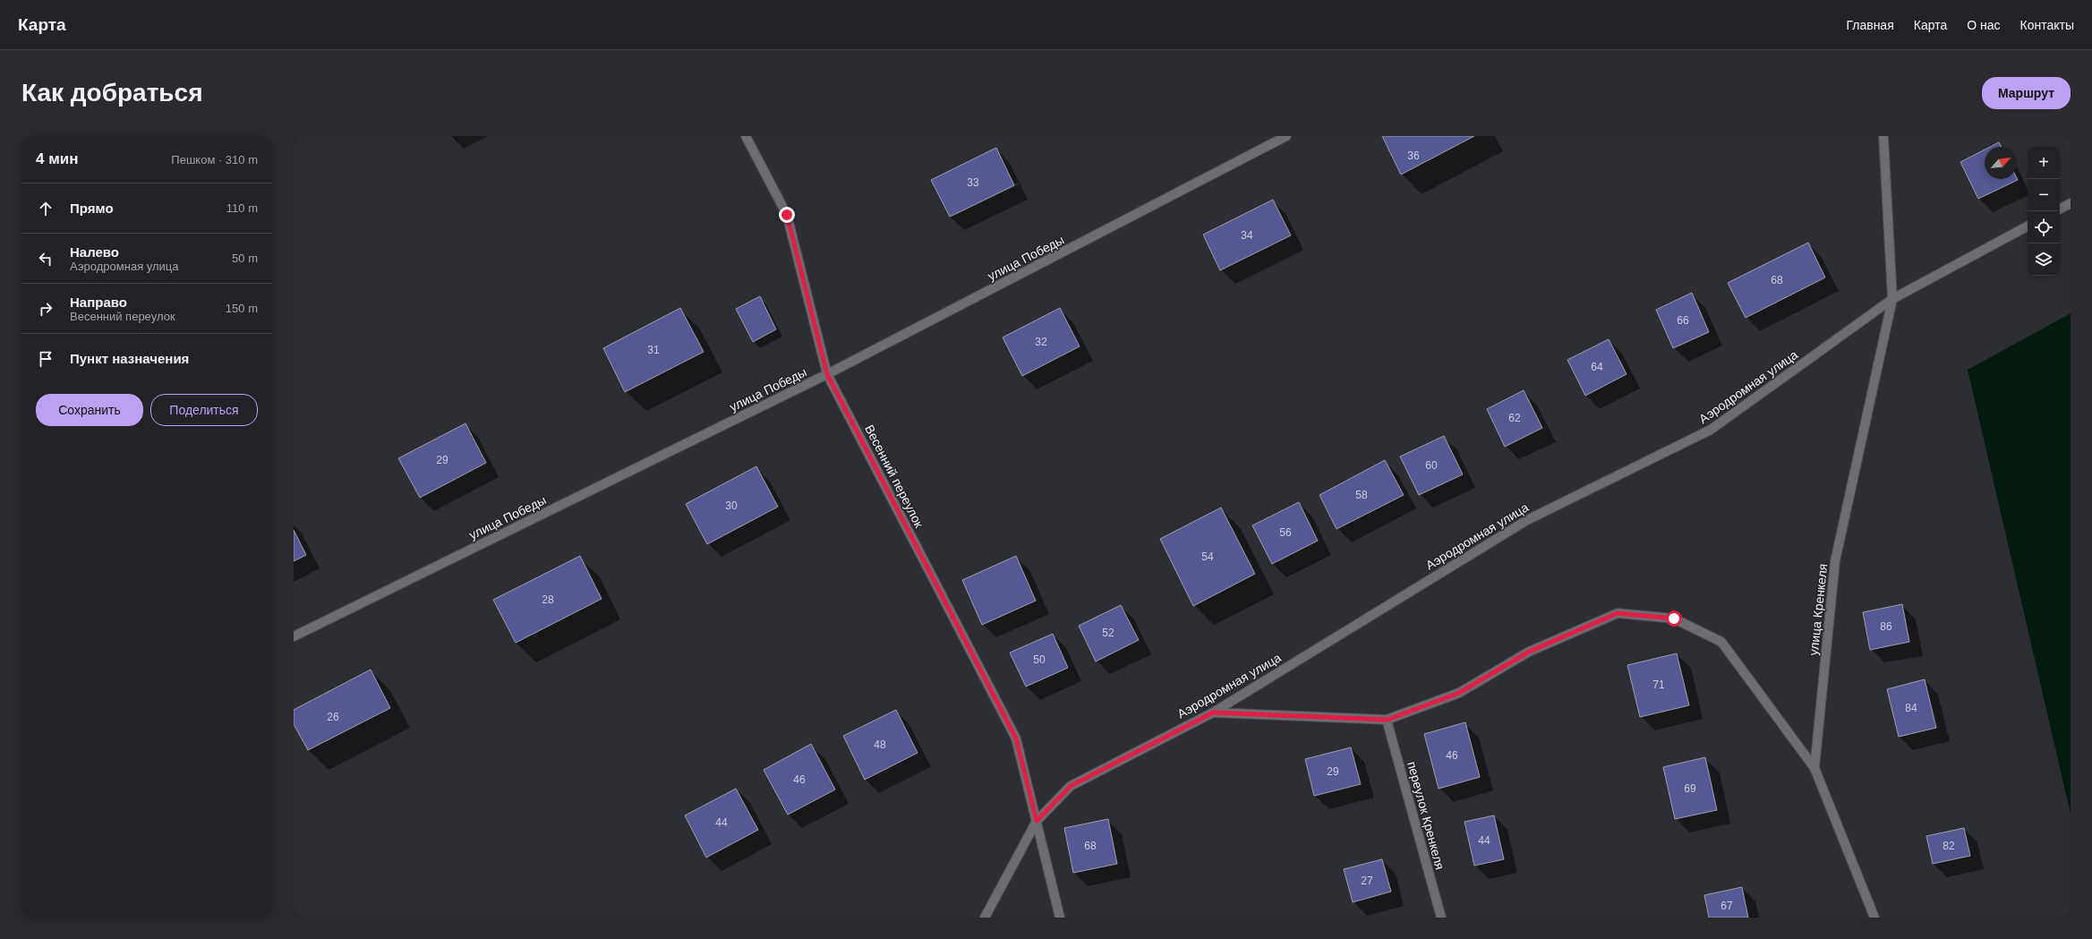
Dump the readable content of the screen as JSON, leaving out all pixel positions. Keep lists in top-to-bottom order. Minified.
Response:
{"streets":{"street":["улица Победы","Аэродромная улица","Весенний переулок","улица Кренкеля","переулок Кренкеля"]},"crossings":[["улица Победы","Весенний переулок"],["Аэродромная улица","Весенний переулок"],["Аэродромная улица","улица Кренкеля"]],"house_numbers":["36","33","34","68","66","32","31","64","62","29","60","58","30","56","54","28","86","52","50","71","84","26","48","46","29","46","69","44","44","68","82","27","67"],"north":"top right","page":{"header":"Карта","nav":["Главная","Карта","О нас","Контакты"],"buttons":["Маршрут",["Сохранить","Поделиться"]],"title":"Как добраться","heading":["4 мин","Пешком · 310 m"],"map_buttons":["+","−"],"list":[["Прямо","110 m"],["Налево","Аэродромная улица","50 m"],["Направо","Весенний переулок","150 m"],"Пункт назначения"]}}
